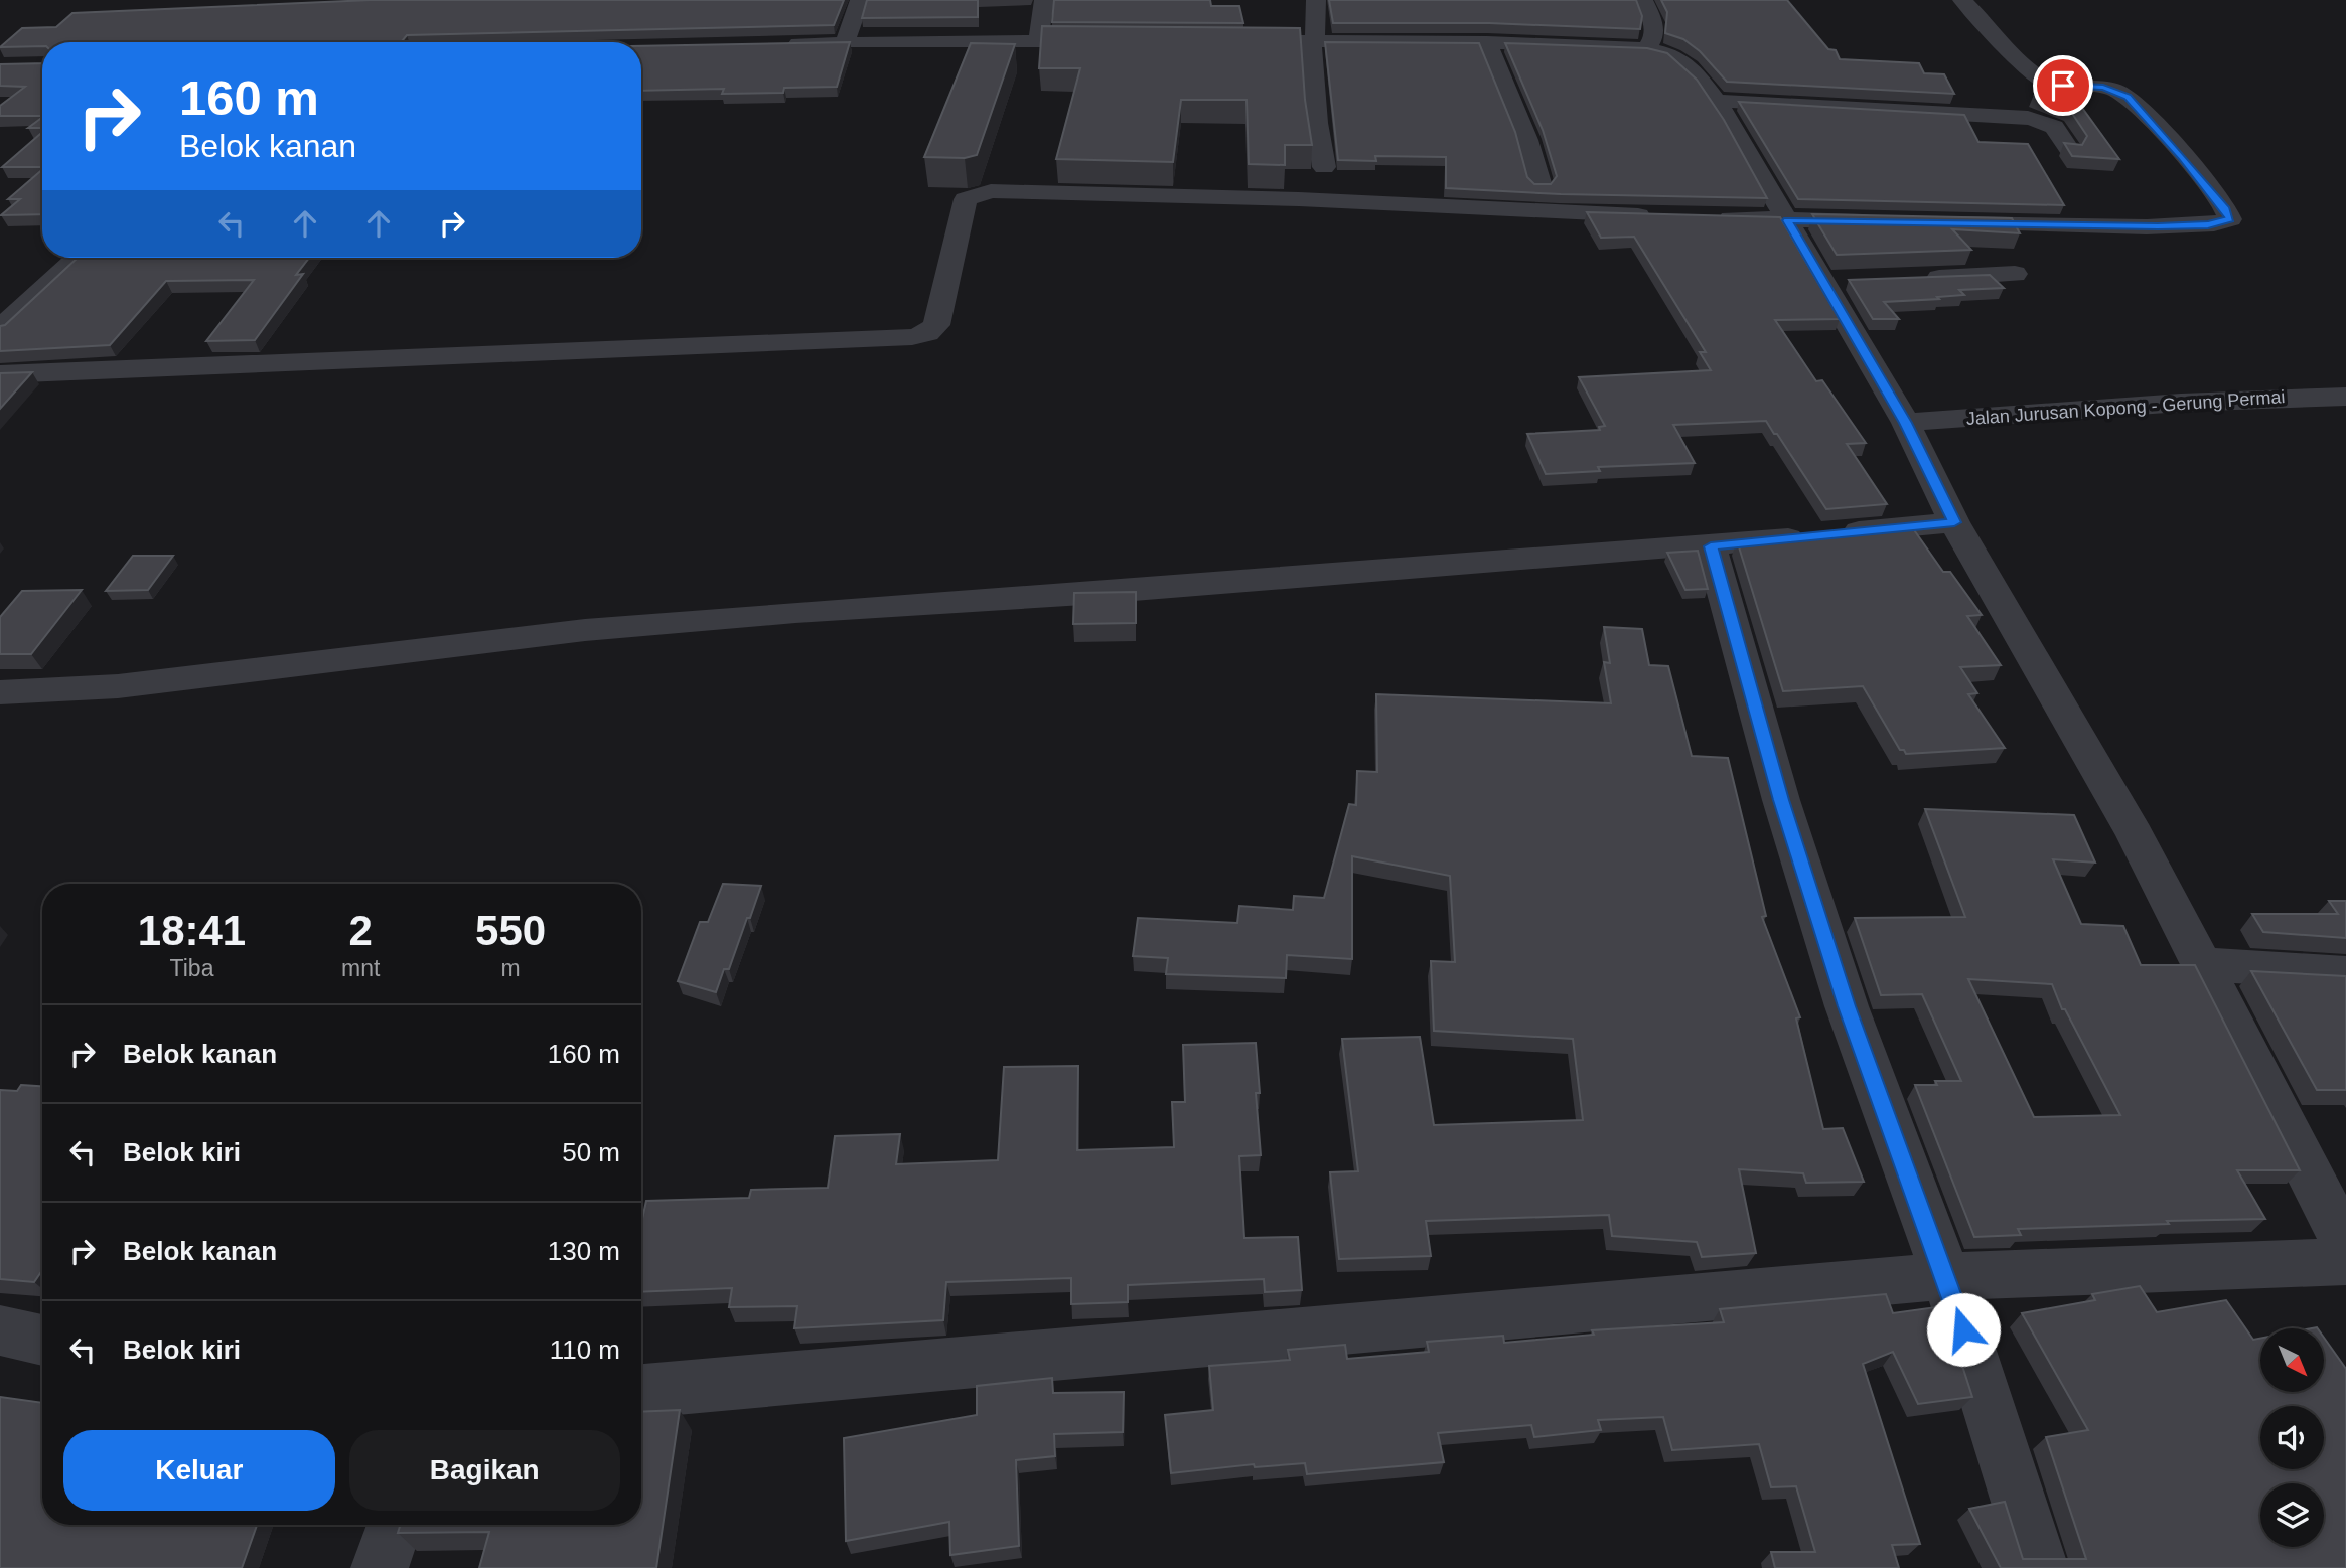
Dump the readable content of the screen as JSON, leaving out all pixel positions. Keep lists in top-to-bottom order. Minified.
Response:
{"streets":{"street":["Jalan Jurusan Kopong - Gerung Permai"]},"north":"bottom right","page":{"turn":["160 m","Belok kanan"],"eta":["18:41","Tiba","2","mnt","550","m"],"list":[{"name":"Belok kanan","value":"160 m"},{"name":"Belok kiri","value":"50 m"},{"name":"Belok kanan","value":"130 m"},{"name":"Belok kiri","value":"110 m"}],"buttons":["Keluar","Bagikan"]}}
